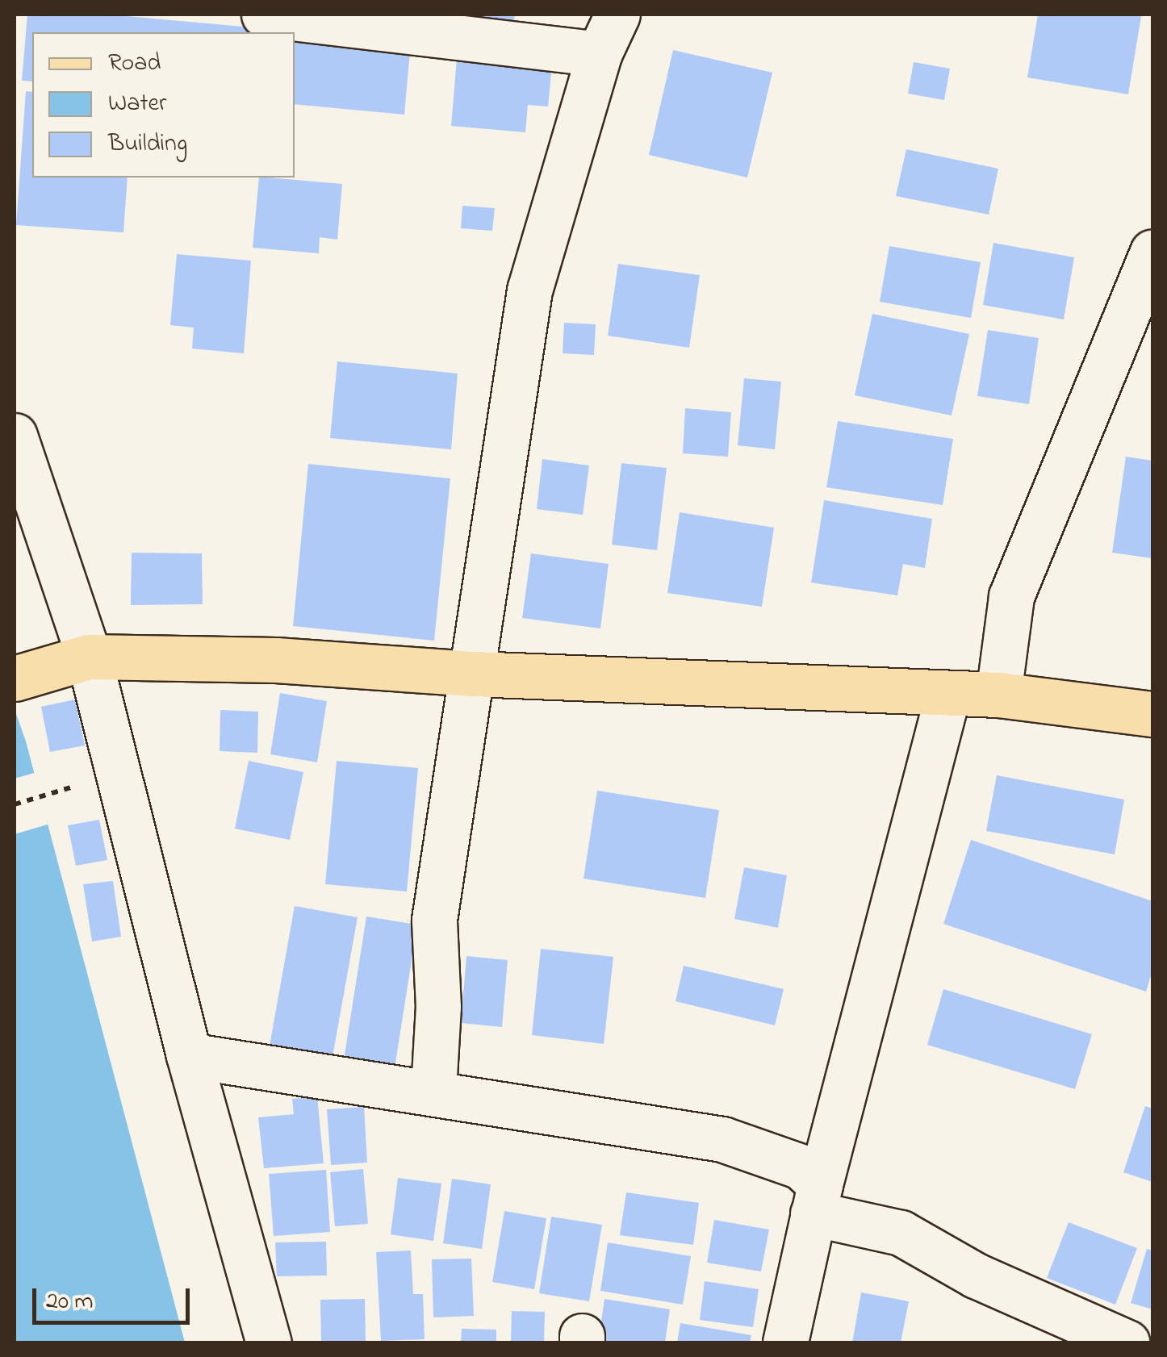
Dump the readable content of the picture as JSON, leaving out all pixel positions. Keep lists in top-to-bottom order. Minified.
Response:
{"legend":["Road","Water","Building"],"scale_bar":"20 m"}
